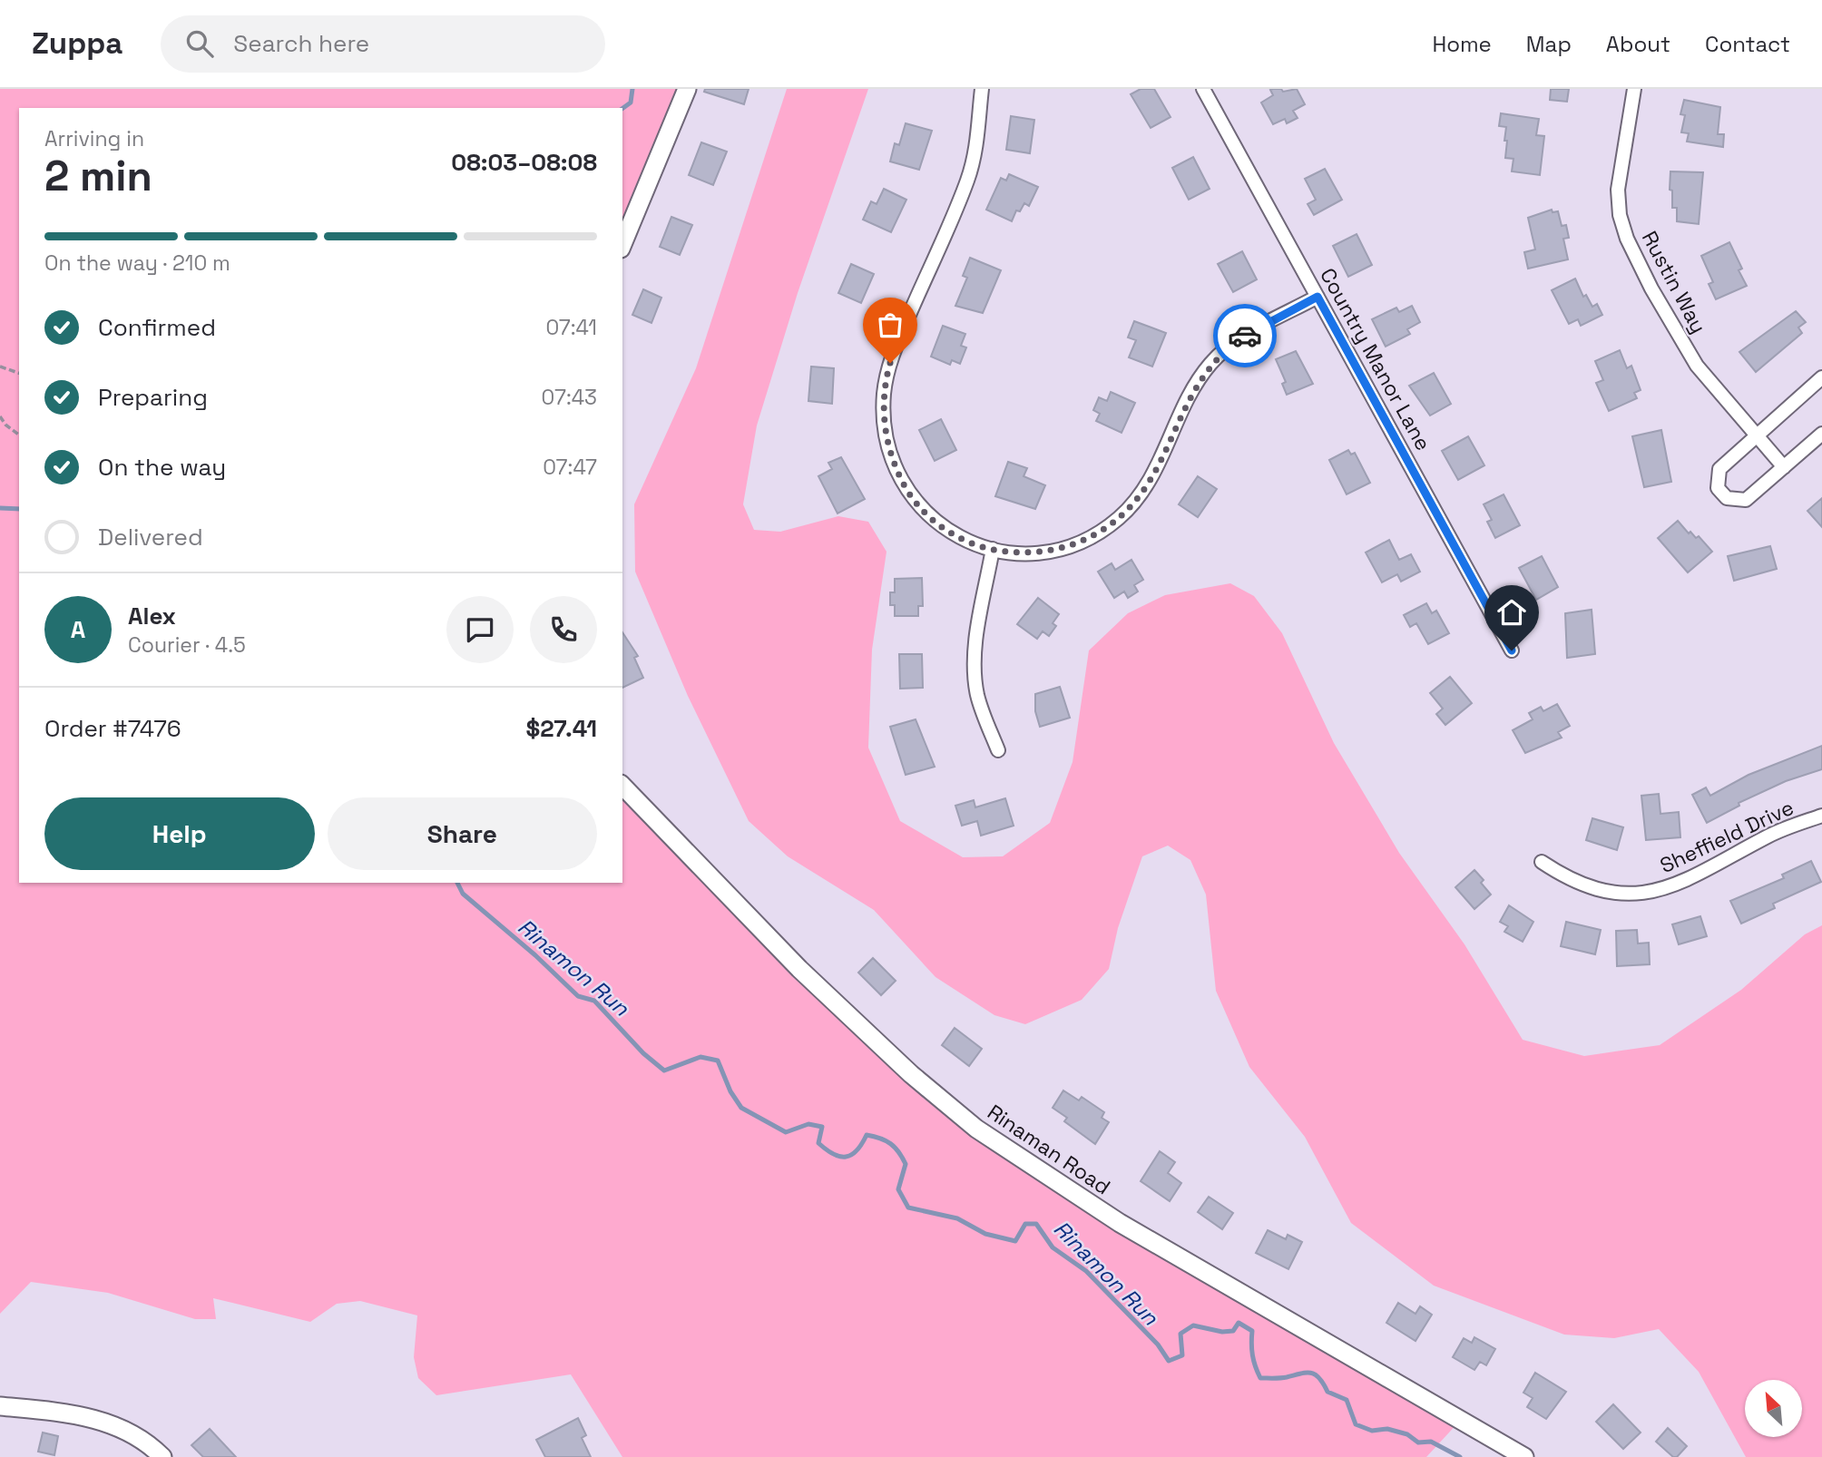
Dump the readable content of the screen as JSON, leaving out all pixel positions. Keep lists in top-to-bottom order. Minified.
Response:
{"streets":{"street":["Rustin Way","Country Manor Lane","Sheffield Drive","Rinaman Road"]},"water":["Rinamon Run"],"north":"top left","page":{"header":"Zuppa","search":"Search here","nav":["Home","Map","About","Contact"],"heading":["2 min","Arriving in","08:03–08:08"],"panel":["Alex","Courier · 4.5","Order #7476","$27.41"],"bar":"On the way · 210 m","list":[["Confirmed","07:41"],["Preparing","07:43"],["On the way","07:47"],"Delivered"],"round":"A","buttons":["Help","Share"]}}
